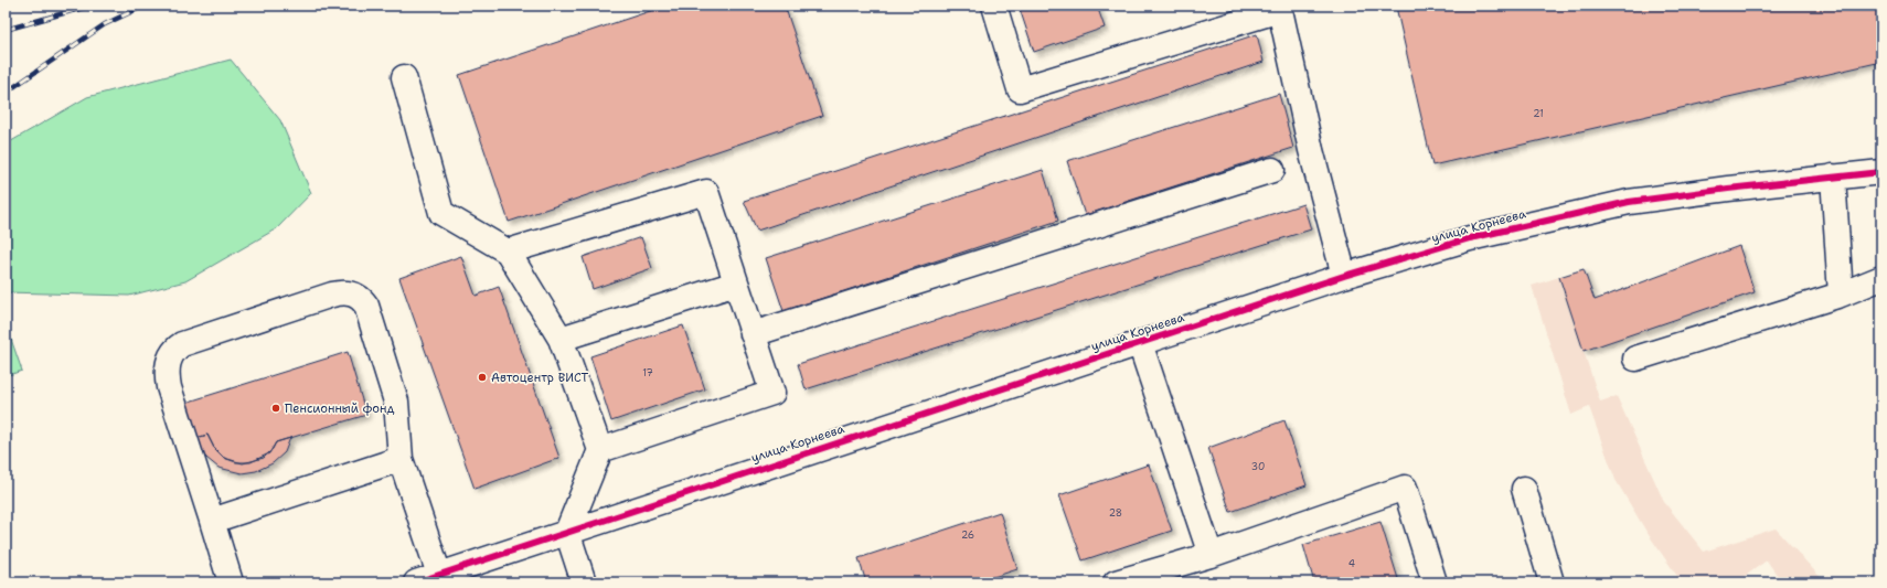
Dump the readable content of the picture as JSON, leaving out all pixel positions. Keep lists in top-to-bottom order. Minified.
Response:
{"streets":{"street":["улица Корнеева"]},"places":["Автоцентр ВИСТ","Пенсионный фонд"],"house_numbers":["21","17","30","28","26","4"]}
